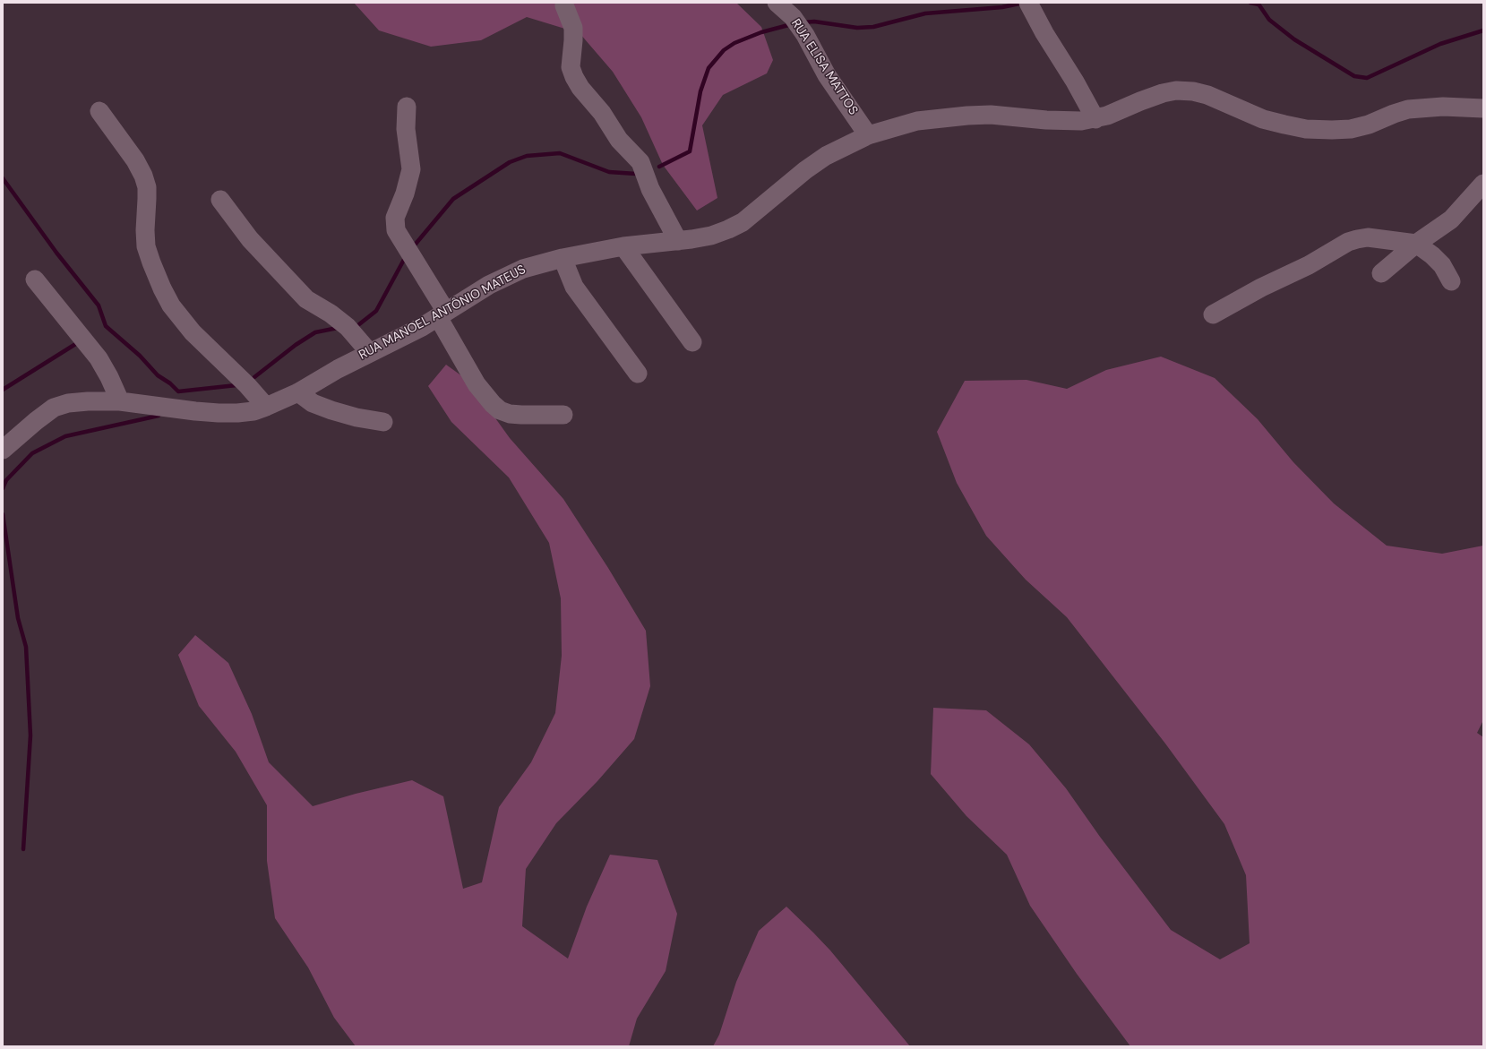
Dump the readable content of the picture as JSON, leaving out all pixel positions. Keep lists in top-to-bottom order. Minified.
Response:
{"streets":{"street":["RUA ELISA MATTOS","RUA MANOEL ANTÔNIO MATEUS"]},"crossings":[["RUA ELISA MATTOS","RUA MANOEL ANTÔNIO MATEUS"]]}
